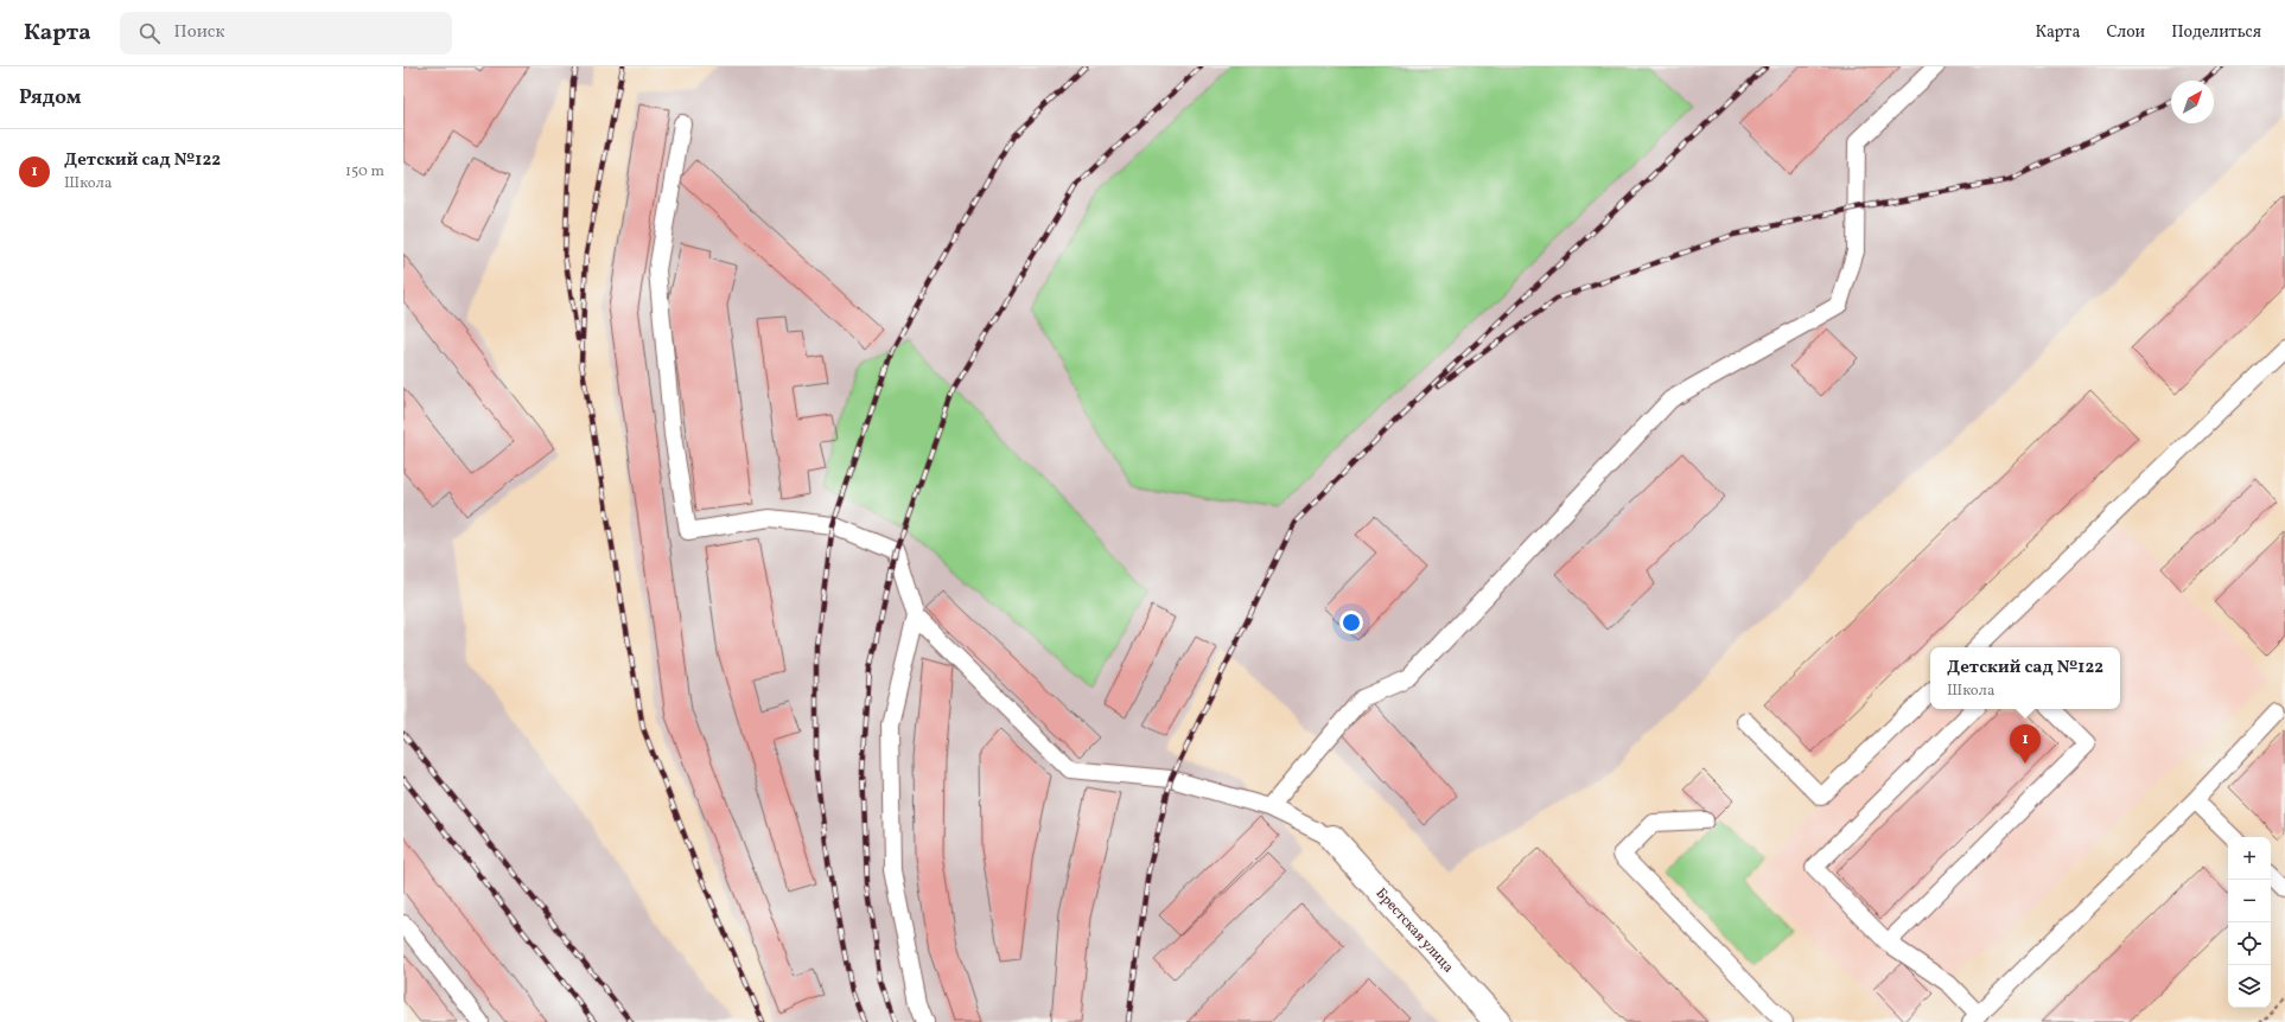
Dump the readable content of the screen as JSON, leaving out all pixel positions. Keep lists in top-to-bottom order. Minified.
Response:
{"streets":{"street":["Брестская улица"]},"north":"top right","page":{"header":"Карта","search":"Поиск","nav":["Карта","Слои","Поделиться"],"heading":"Рядом","list":[{"mark":"1","name":"Детский сад №122","note":"Школа","value":"150 m"}],"popup":["Детский сад №122","Школа"],"pins":"1","map_buttons":["+","−"]}}
